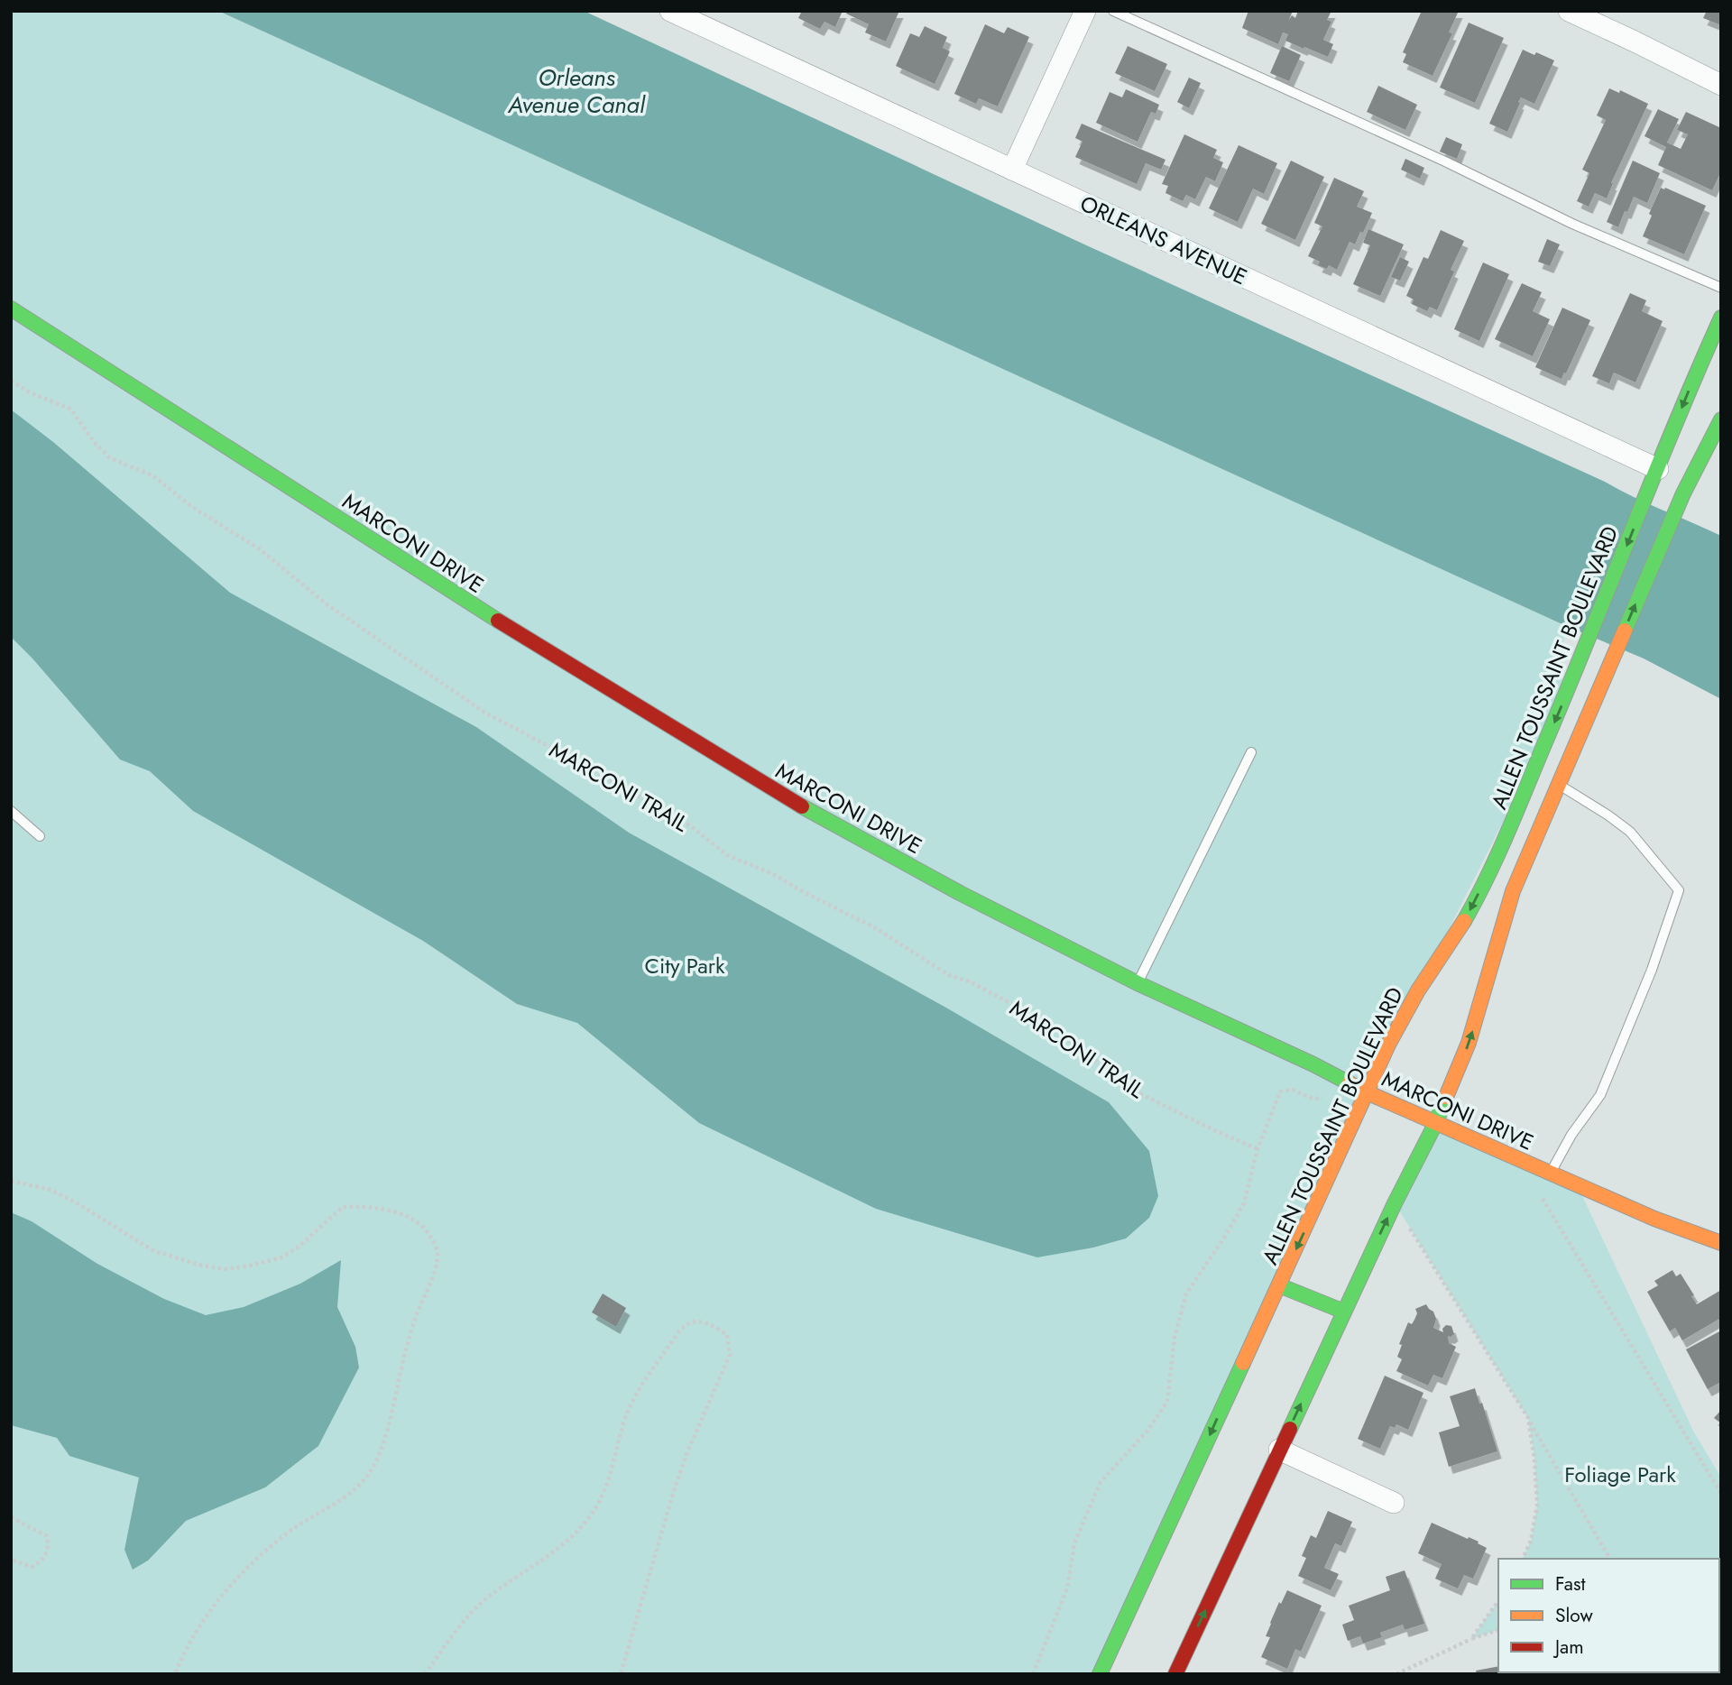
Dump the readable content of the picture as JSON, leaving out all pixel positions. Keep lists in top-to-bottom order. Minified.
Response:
{"streets":{"main road":["MARCONI DRIVE","ALLEN TOUSSAINT BOULEVARD"],"street":["ORLEANS AVENUE"],"path":["MARCONI TRAIL"]},"crossings":[["ORLEANS AVENUE","ALLEN TOUSSAINT BOULEVARD"],["MARCONI DRIVE","ALLEN TOUSSAINT BOULEVARD"]],"water":["Orleans Avenue Canal"],"parks":["City Park","Foliage Park"],"legend":["Fast","Slow","Jam"]}
